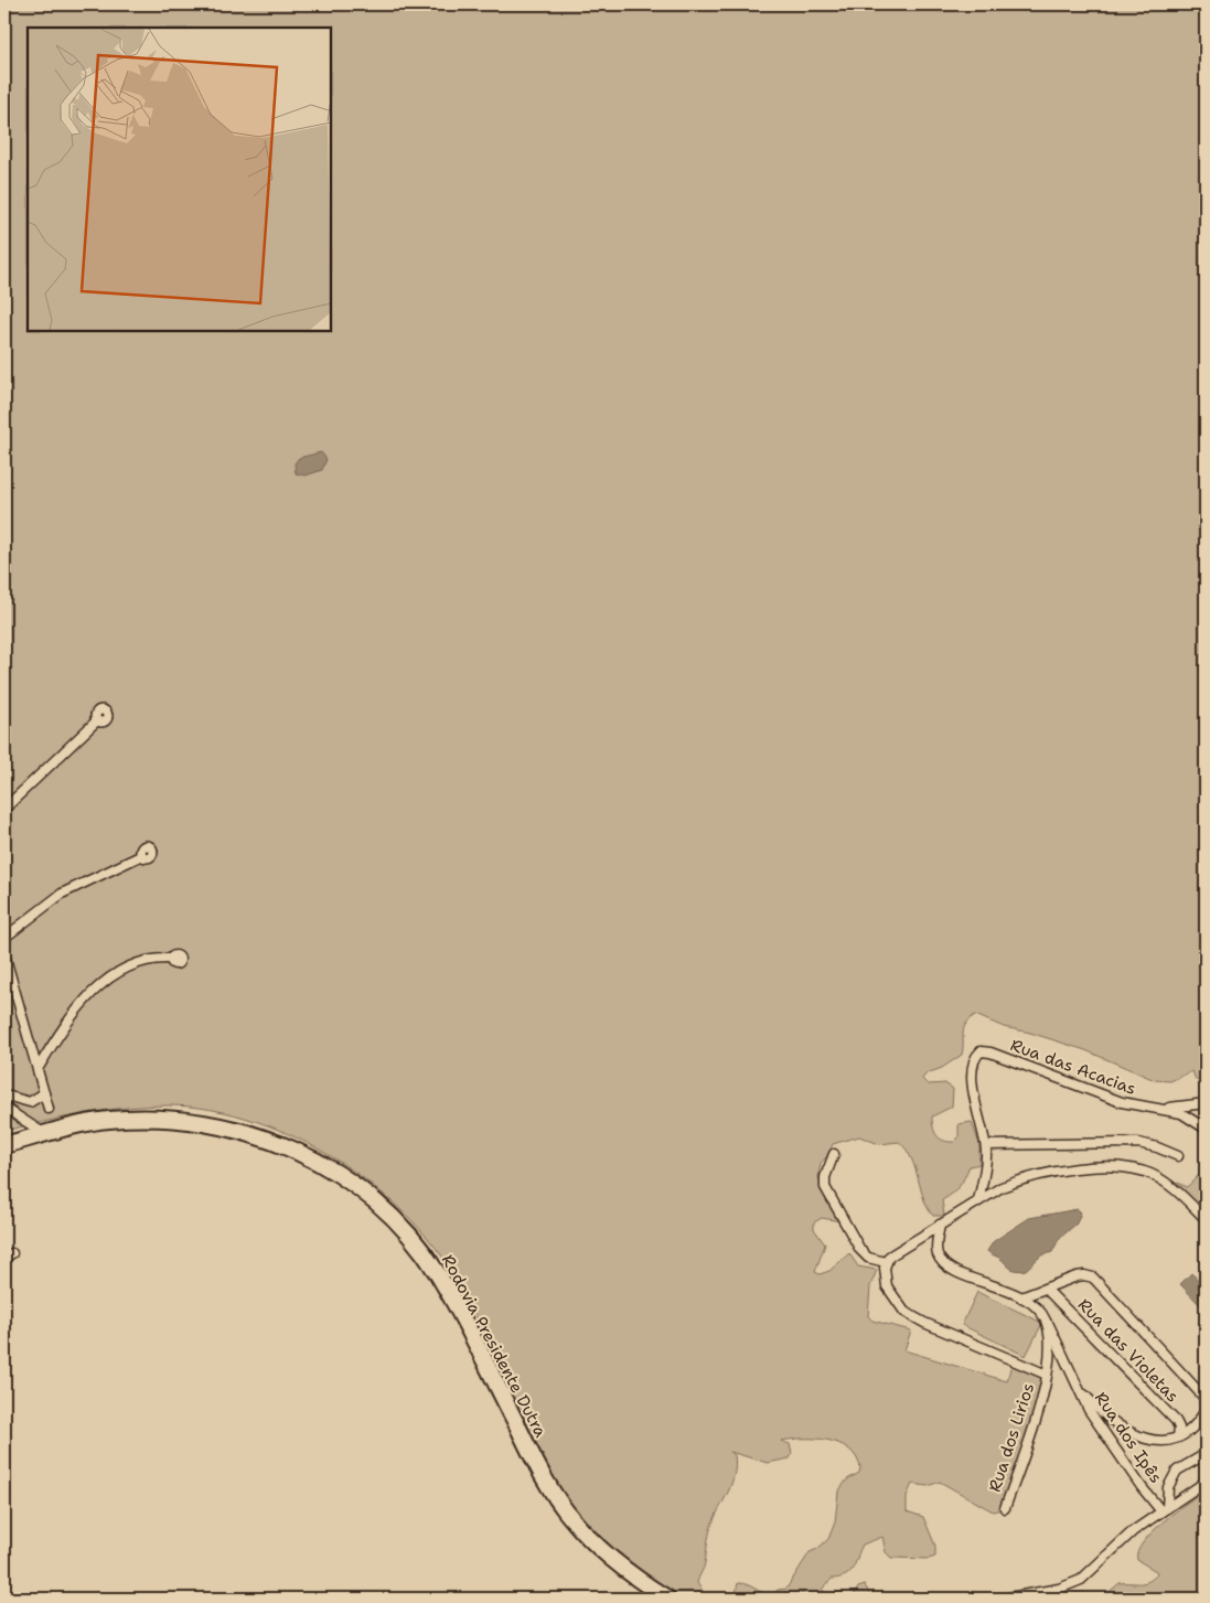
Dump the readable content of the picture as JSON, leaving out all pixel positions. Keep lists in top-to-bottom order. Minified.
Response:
{"streets":{"highway":["Rodovia Presidente Dutra"],"street":["Rua das Acacias","Rua das Violetas","Rua dos Lirios","Rua dos Ipês"]},"crossings":[["Rua dos Lirios","Rua dos Ipês"]]}
